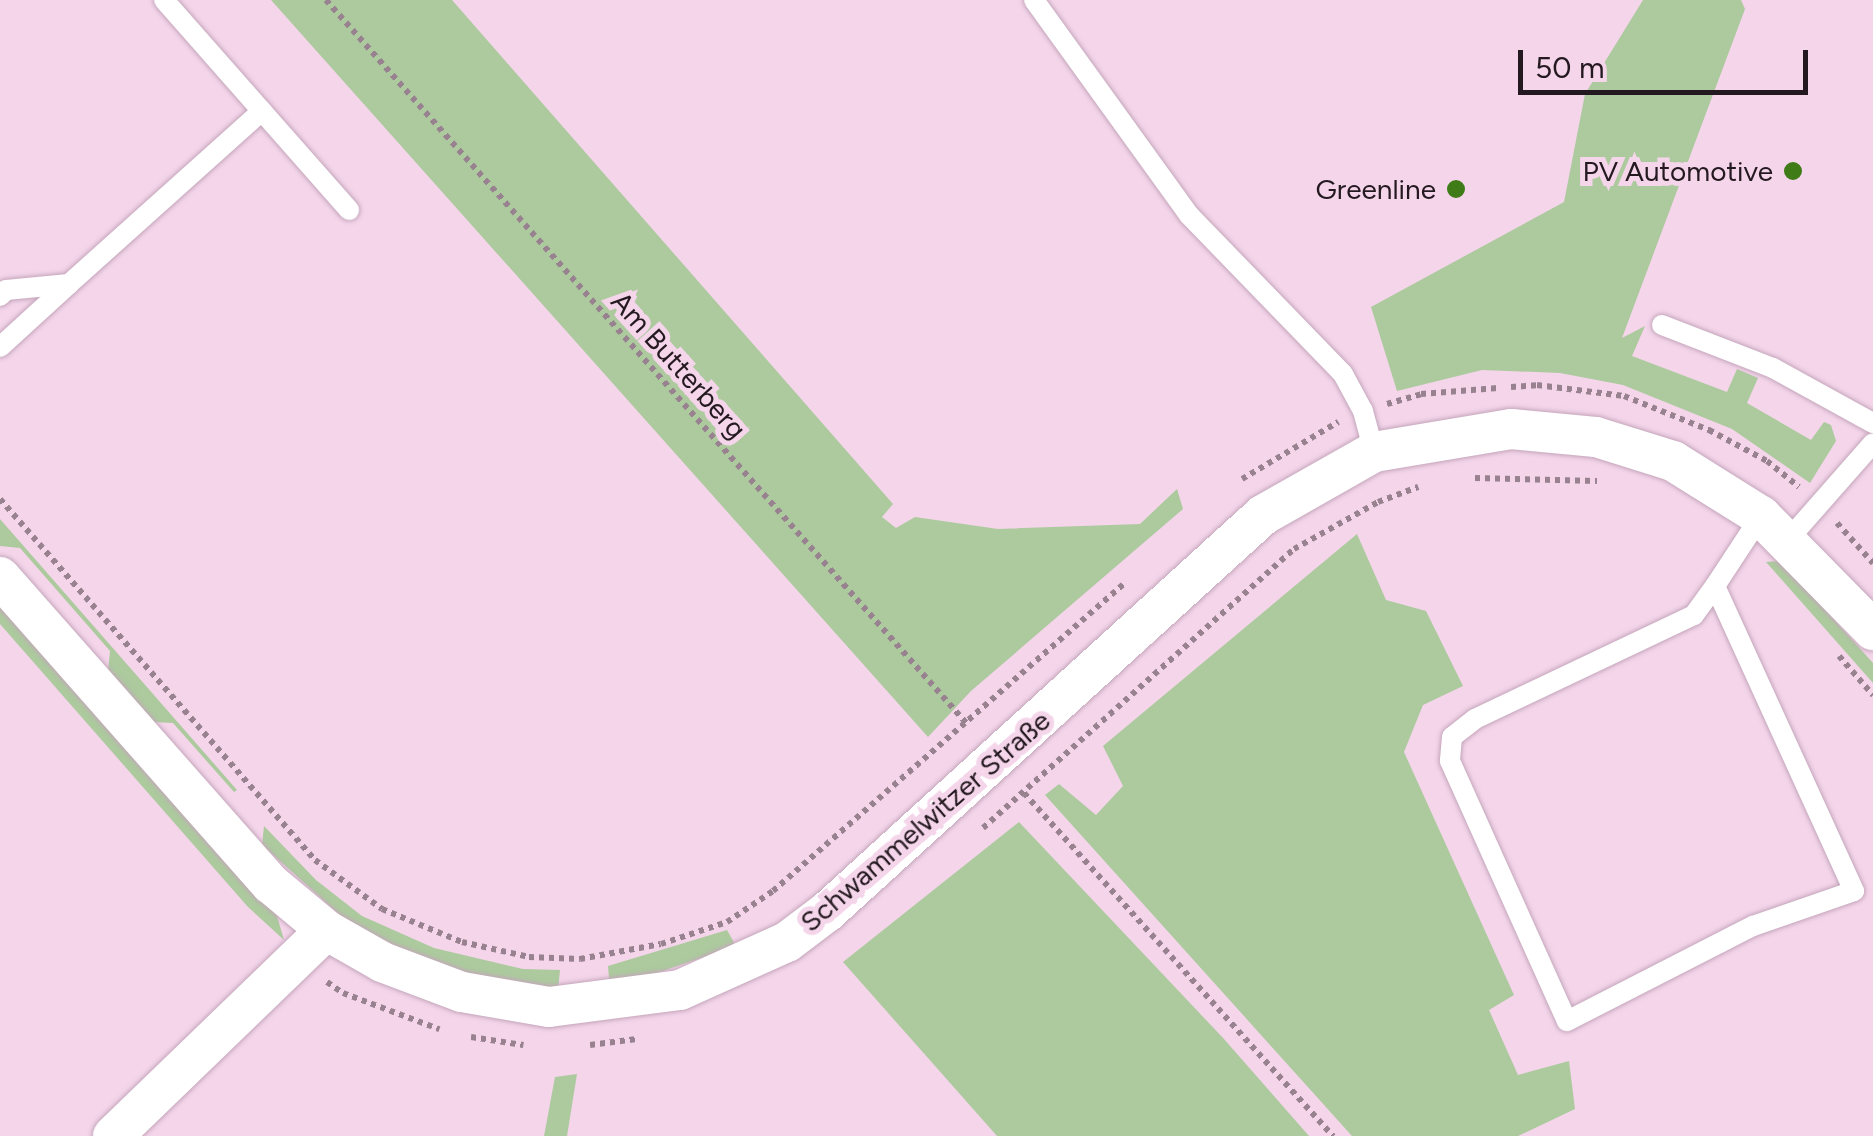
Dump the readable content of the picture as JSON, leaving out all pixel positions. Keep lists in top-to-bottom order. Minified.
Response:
{"streets":{"street":["Schwammelwitzer Straße"],"path":["Am Butterberg"]},"crossings":[["Am Butterberg","Schwammelwitzer Straße"]],"places":["PV Automotive","Greenline"],"scale_bar":"50 m"}
